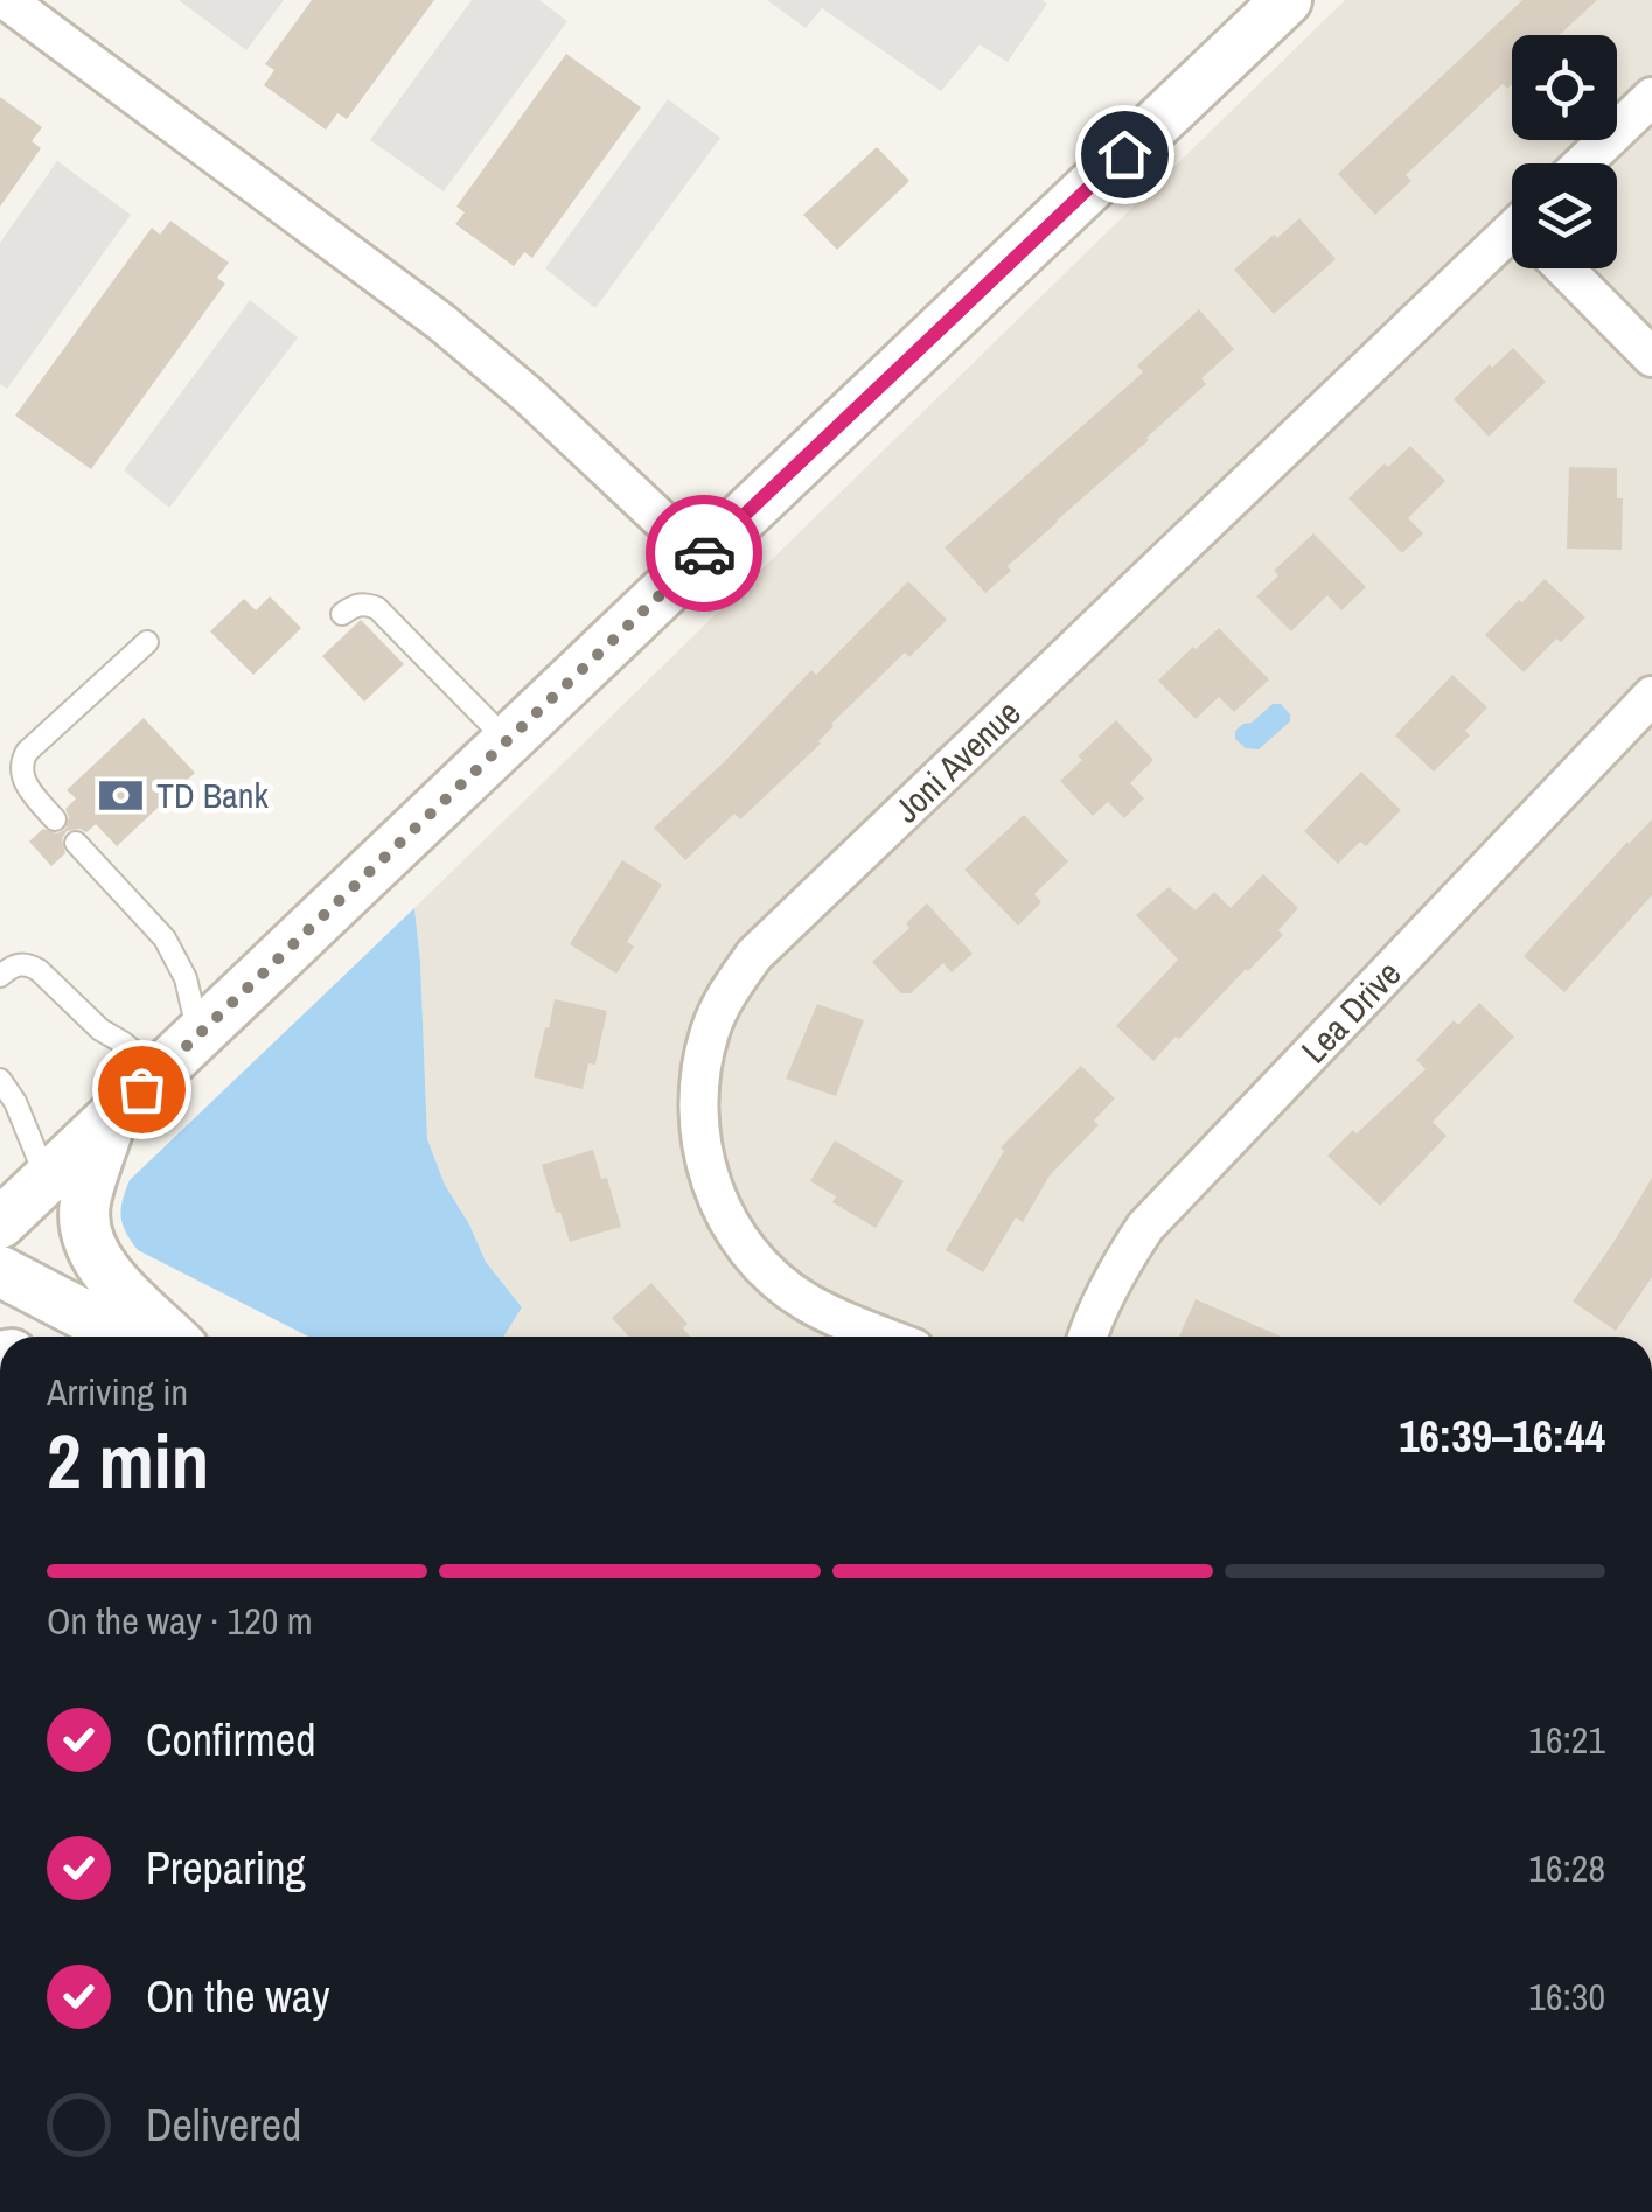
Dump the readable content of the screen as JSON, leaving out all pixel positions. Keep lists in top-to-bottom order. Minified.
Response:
{"streets":{"street":["Joni Avenue","Lea Drive"]},"places":{"bank":["TD Bank"]},"page":{"heading":["2 min","Arriving in","16:39–16:44"],"bar":"On the way · 120 m","list":[["Confirmed","16:21"],["Preparing","16:28"],["On the way","16:30"],"Delivered"]}}
